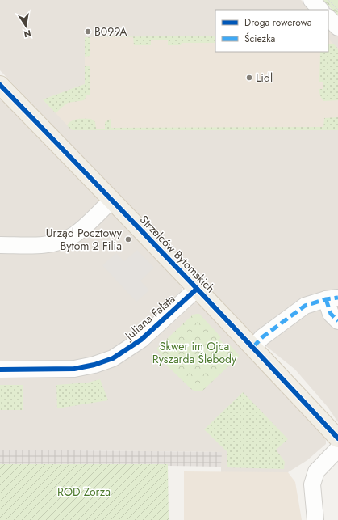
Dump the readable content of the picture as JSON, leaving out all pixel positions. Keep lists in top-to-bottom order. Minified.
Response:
{"streets":{"main road":["Strzelców Bytomskich"],"street":["Juliana Fałata"]},"crossings":[["Strzelców Bytomskich","Juliana Fałata"]],"parks":["Skwer im Ojca Ryszarda Ślebody","ROD Zorza"],"places":["B099A","Lidl","Urząd Pocztowy Bytom 2 Filia"],"legend":["Droga rowerowa","Ścieżka"],"north":"bottom"}
